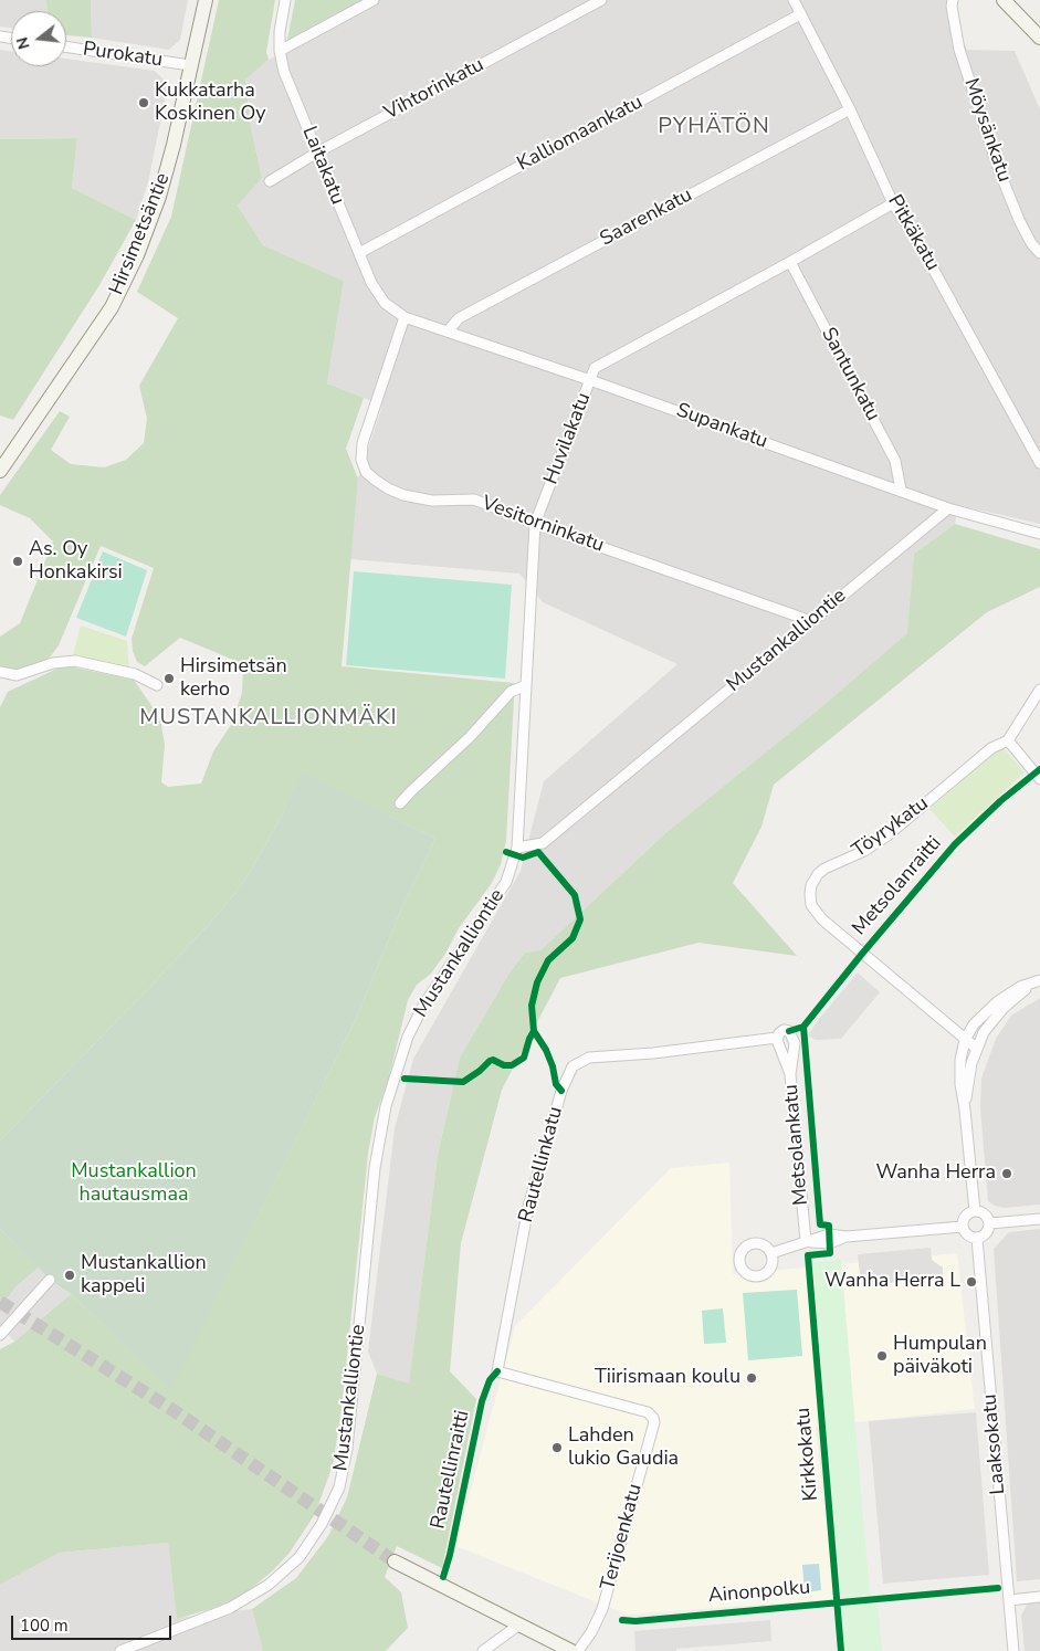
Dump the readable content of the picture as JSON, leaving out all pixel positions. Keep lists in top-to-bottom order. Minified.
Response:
{"streets":{"street":["Purokatu","Vihtorinkatu","Möysänkatu","Kalliomaankatu","Laitakatu","Saarenkatu","Pitkäkatu","Hirsimetsäntie","Santunkatu","Supankatu","Huvilakatu","Vesitorninkatu","Mustankalliontie","Töyrykatu","Metsolankatu","Rautellinkatu","Laaksokatu","Terijoenkatu"],"cycle path":["Metsolanraitti","Kirkkokatu","Rautellinraitti","Ainonpolku"]},"crossings":[["Purokatu","Hirsimetsäntie"],["Vihtorinkatu","Laitakatu"],["Kalliomaankatu","Laitakatu"],["Kalliomaankatu","Pitkäkatu"],["Laitakatu","Supankatu"],["Laitakatu","Vesitorninkatu"],["Saarenkatu","Pitkäkatu"],["Saarenkatu","Supankatu"],["Pitkäkatu","Huvilakatu"],["Santunkatu","Supankatu"],["Santunkatu","Huvilakatu"],["Supankatu","Huvilakatu"],["Supankatu","Vesitorninkatu"],["Supankatu","Mustankalliontie"],["Huvilakatu","Vesitorninkatu"],["Huvilakatu","Mustankalliontie"],["Vesitorninkatu","Mustankalliontie"],["Metsolankatu","Rautellinkatu"],["Rautellinkatu","Terijoenkatu"]],"districts":["PYHÄTÖN","MUSTANKALLIONMÄKI"],"parks":["Mustankallion hautausmaa"],"places":["Kukkatarha Koskinen Oy","As. Oy Honkakirsi","Hirsimetsän kerho","Wanha Herra","Mustankallion kappeli","Wanha Herra L","Humpulan päiväkoti","Tiirismaan koulu","Lahden lukio Gaudia"],"scale_bar":"100 m","north":"left"}
